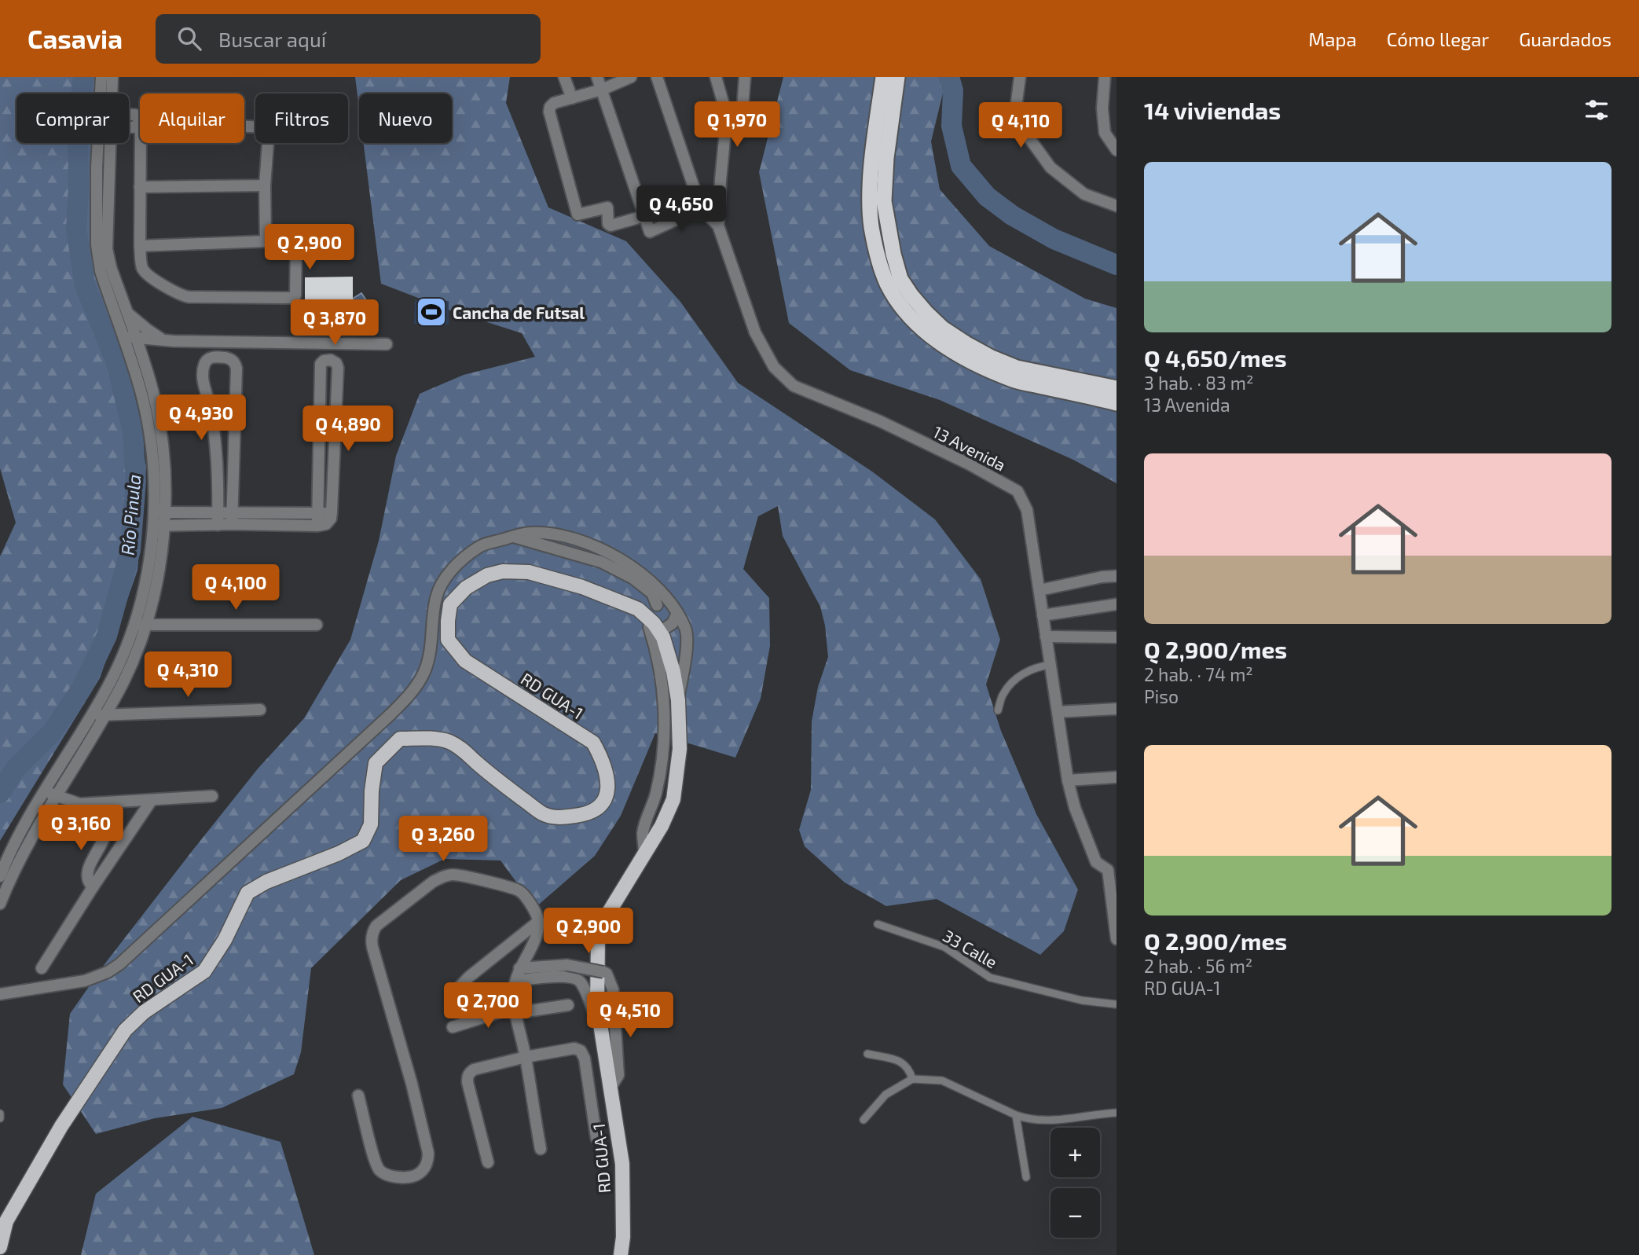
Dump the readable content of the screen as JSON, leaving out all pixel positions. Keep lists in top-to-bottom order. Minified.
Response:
{"streets":{"main road":["RD GUA-1"],"street":["13 Avenida"],"lane":["33 Calle"]},"water":["Río Pinula"],"places":{"sports":["Cancha de Futsal"]},"page":{"header":"Casavia","search":"Buscar aquí","nav":["Mapa","Cómo llegar","Guardados"],"heading":"14 viviendas","chip":["Comprar","Alquilar","Filtros","Nuevo"],"price":["Q 1,970","Q 4,110","Q 4,650","Q 2,900","Q 3,870","Q 4,930","Q 4,890","Q 4,100","Q 4,310","Q 3,160","Q 3,260","Q 2,900","Q 2,700","Q 4,510"],"list":[{"name":"Q 4,650/mes","note":"3 hab. · 83 m² · 13 Avenida"},{"name":"Q 2,900/mes","note":"2 hab. · 74 m² · Piso"},{"name":"Q 2,900/mes","note":"2 hab. · 56 m² · RD GUA-1"}],"map_buttons":["+","−"]}}
